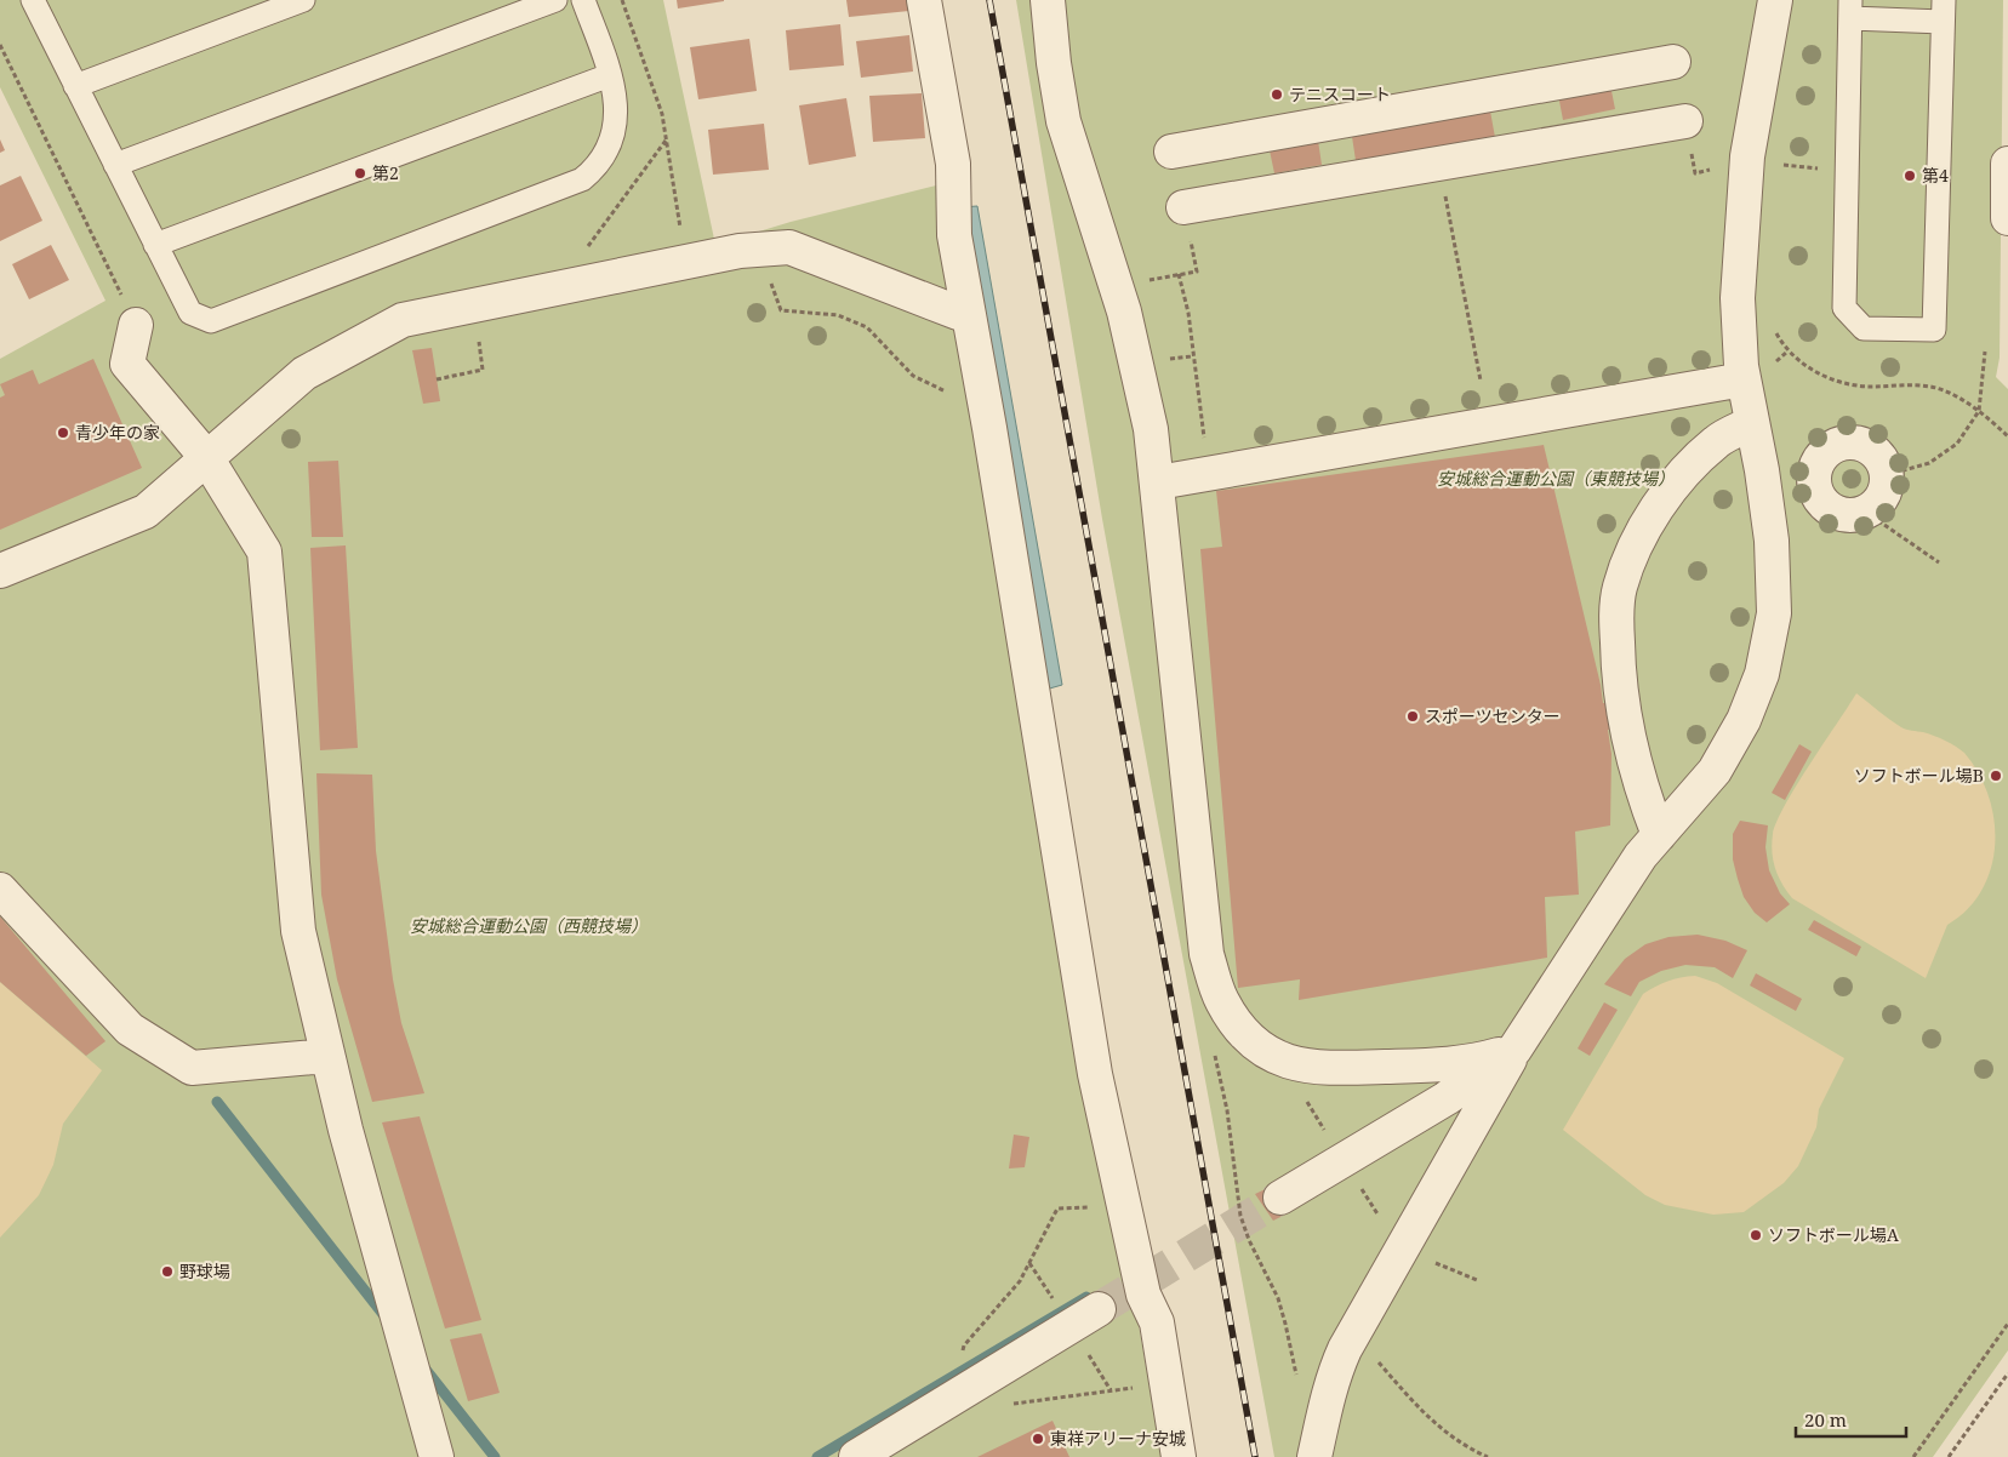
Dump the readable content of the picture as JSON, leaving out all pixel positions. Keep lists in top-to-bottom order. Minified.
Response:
{"parks":["安城総合運動公園（東競技場）","安城総合運動公園（西競技場）"],"places":["テニスコート","第2","第4","青少年の家","スポーツセンター","ソフトボール場B","ソフトボール場A","野球場","東祥アリーナ安城"],"scale_bar":"20 m"}
